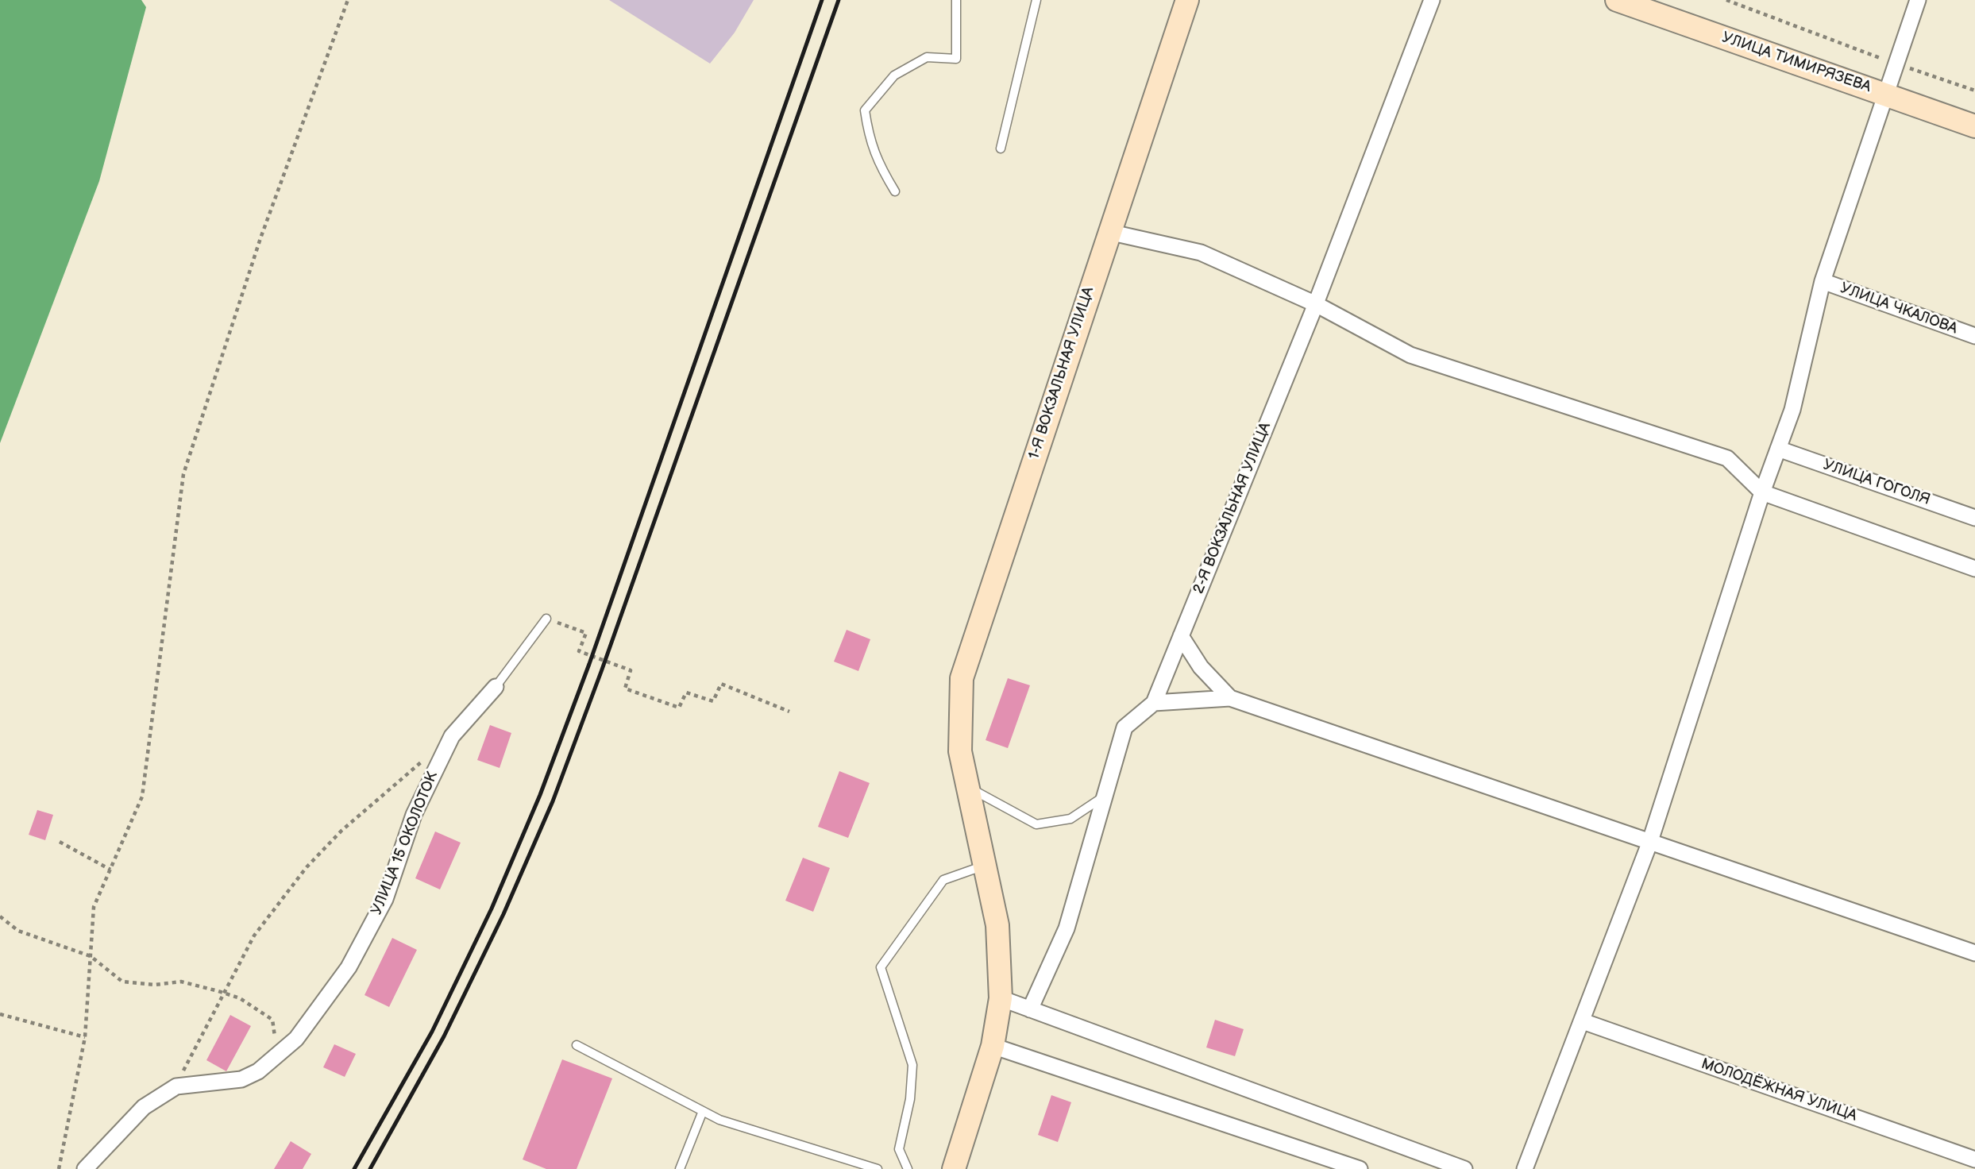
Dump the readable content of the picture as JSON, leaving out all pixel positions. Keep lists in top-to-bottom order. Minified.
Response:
{"streets":{"main road":["УЛИЦА ТИМИРЯЗЕВА","1-Я ВОКЗАЛЬНАЯ УЛИЦА"],"street":["УЛИЦА ЧКАЛОВА","УЛИЦА ГОГОЛЯ","2-Я ВОКЗАЛЬНАЯ УЛИЦА","УЛИЦА 15 ОКОЛОТОК","МОЛОДЁЖНАЯ УЛИЦА"]}}
